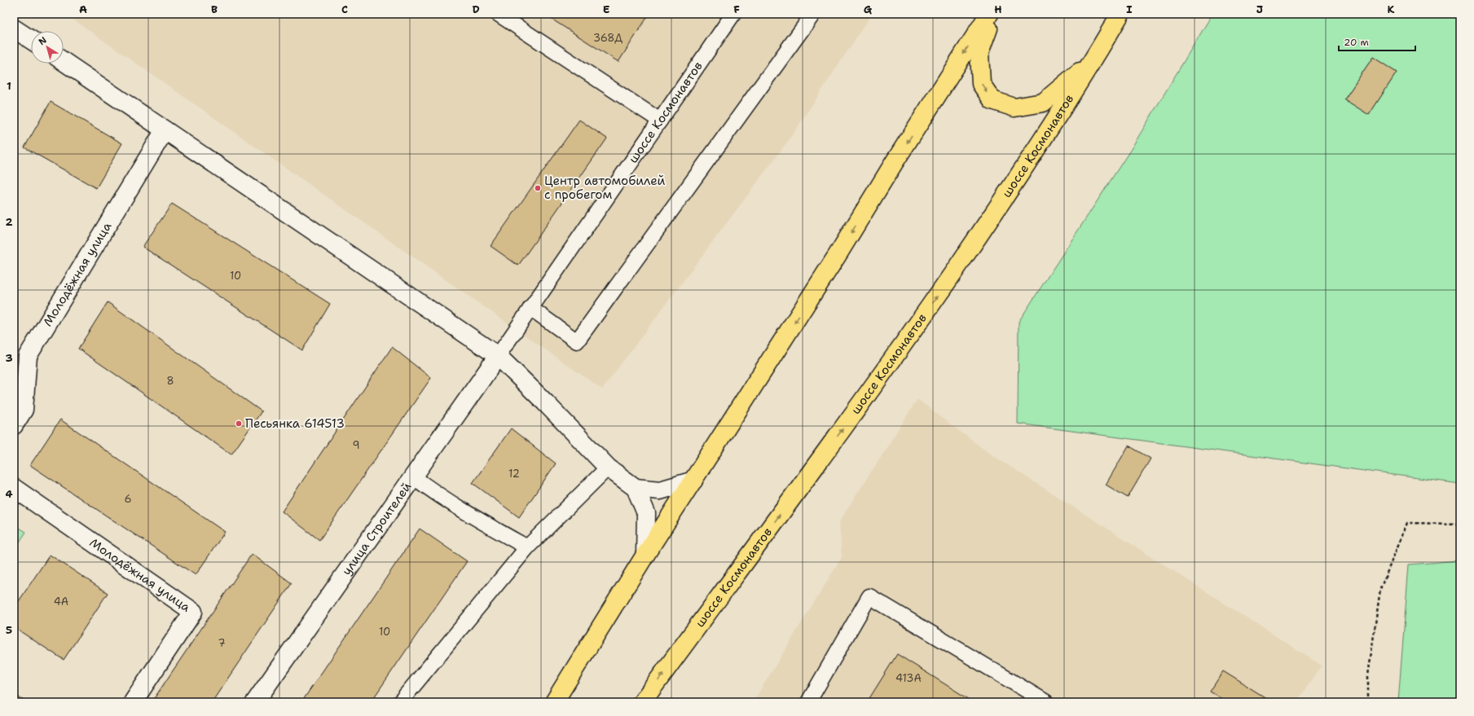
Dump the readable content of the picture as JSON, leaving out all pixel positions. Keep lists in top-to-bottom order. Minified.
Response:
{"streets":{"main road":["шоссе Космонавтов"],"street":["Молодёжная улица","улица Строителей"]},"crossings":[["шоссе Космонавтов","улица Строителей"]],"one_way":["шоссе Космонавтов"],"places":["Центр автомобилей с пробегом","Песьянка 614513"],"house_numbers":["368Д","10","8","9","12","6","4А","10","7","413А"],"scale_bar":"20 m","north":"top left","grid":{"columns":["A","B","C","D","E","F","G","H","I","J","K"],"rows":["1","2","3","4","5"]}}
